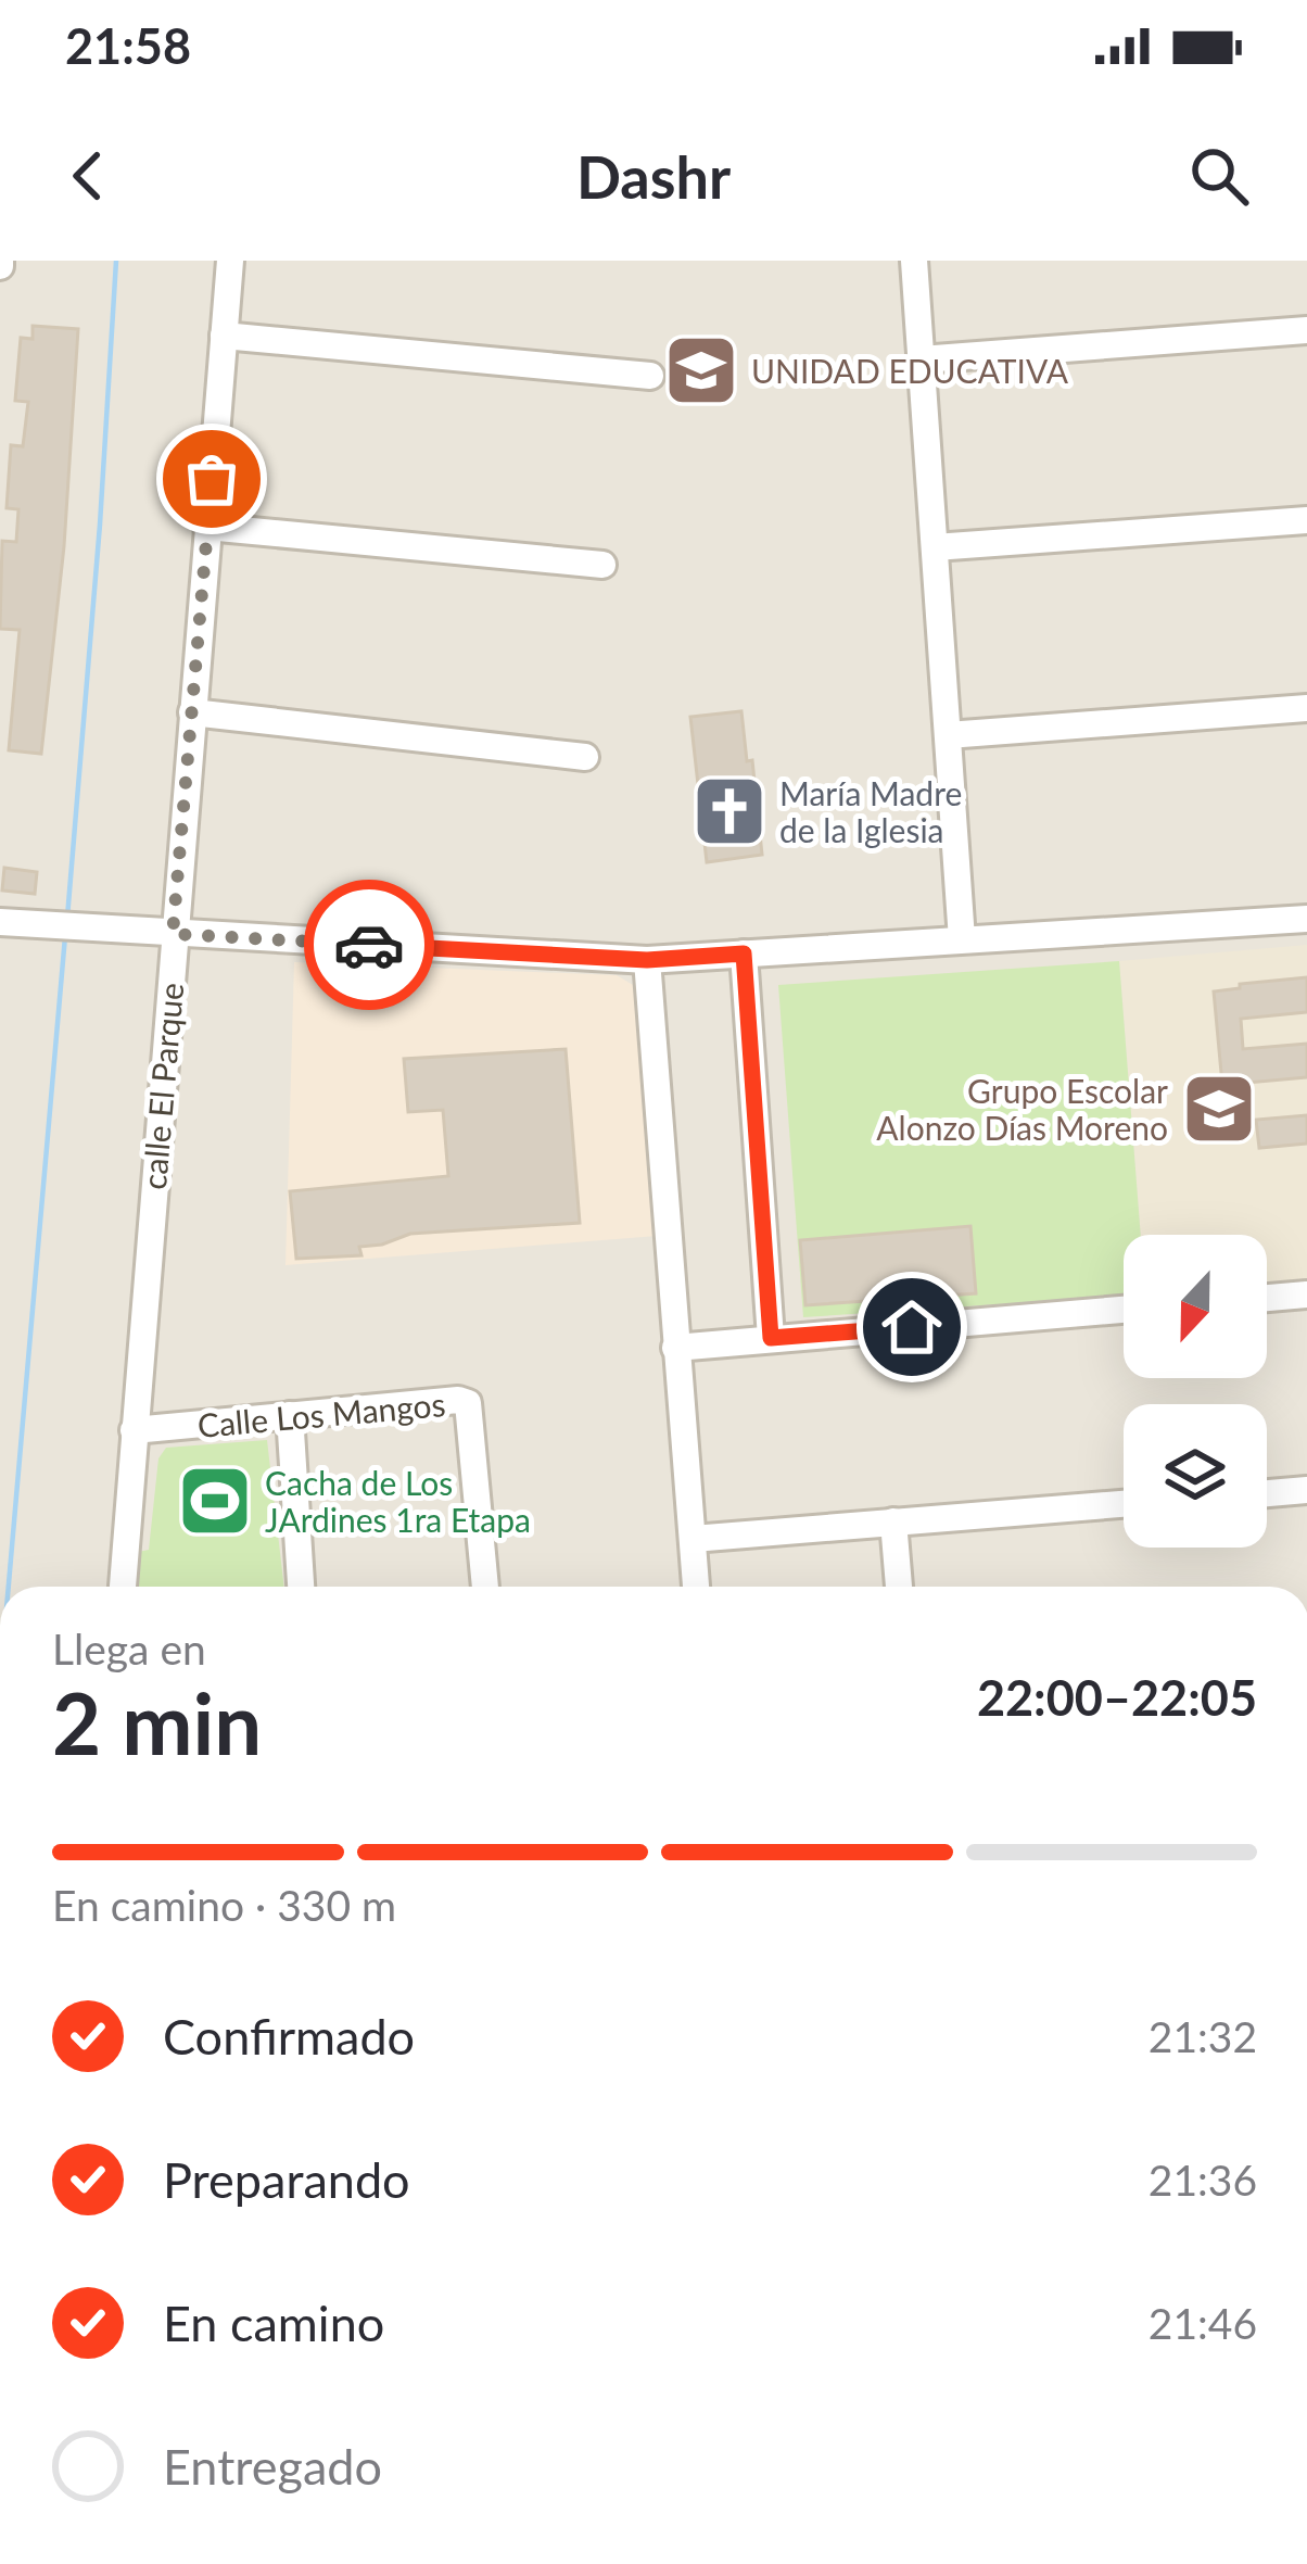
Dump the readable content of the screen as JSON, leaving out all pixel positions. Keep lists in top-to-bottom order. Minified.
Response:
{"streets":{"street":["calle El Parque","Calle Los Mangos"]},"crossings":[["calle El Parque","Calle Los Mangos"]],"places":{"school or university":["UNIDAD EDUCATIVA","Grupo Escolar Alonzo Días Moreno"],"church":["María Madre de la Iglesia"],"sports":["Cacha de Los JArdines 1ra Etapa"]},"north":"bottom","page":{"status":"21:58","header":"Dashr","heading":["2 min","Llega en","22:00–22:05"],"bar":"En camino · 330 m","list":[["Confirmado","21:32"],["Preparando","21:36"],["En camino","21:46"],"Entregado"]}}
